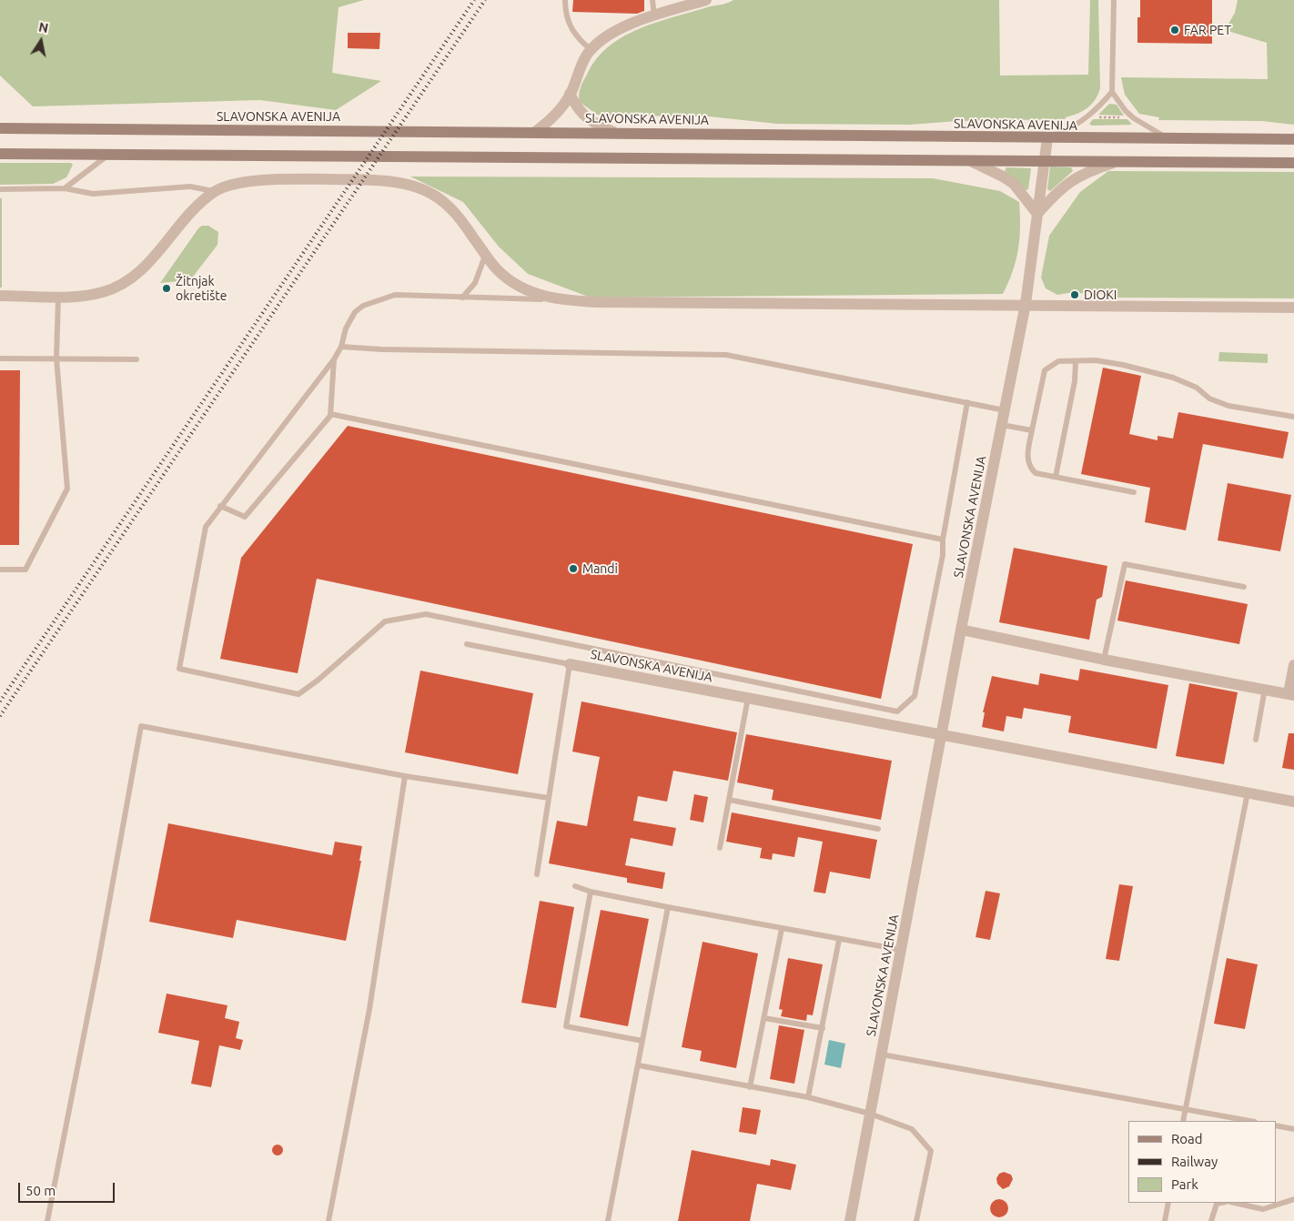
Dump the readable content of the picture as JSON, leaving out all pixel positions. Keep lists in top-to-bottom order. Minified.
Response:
{"streets":{"main road":["SLAVONSKA AVENIJA"]},"places":["FAR PET","Žitnjak okretište","DIOKI","Mandi"],"legend":["Road","Railway","Park"],"scale_bar":"50 m","north":"top"}
